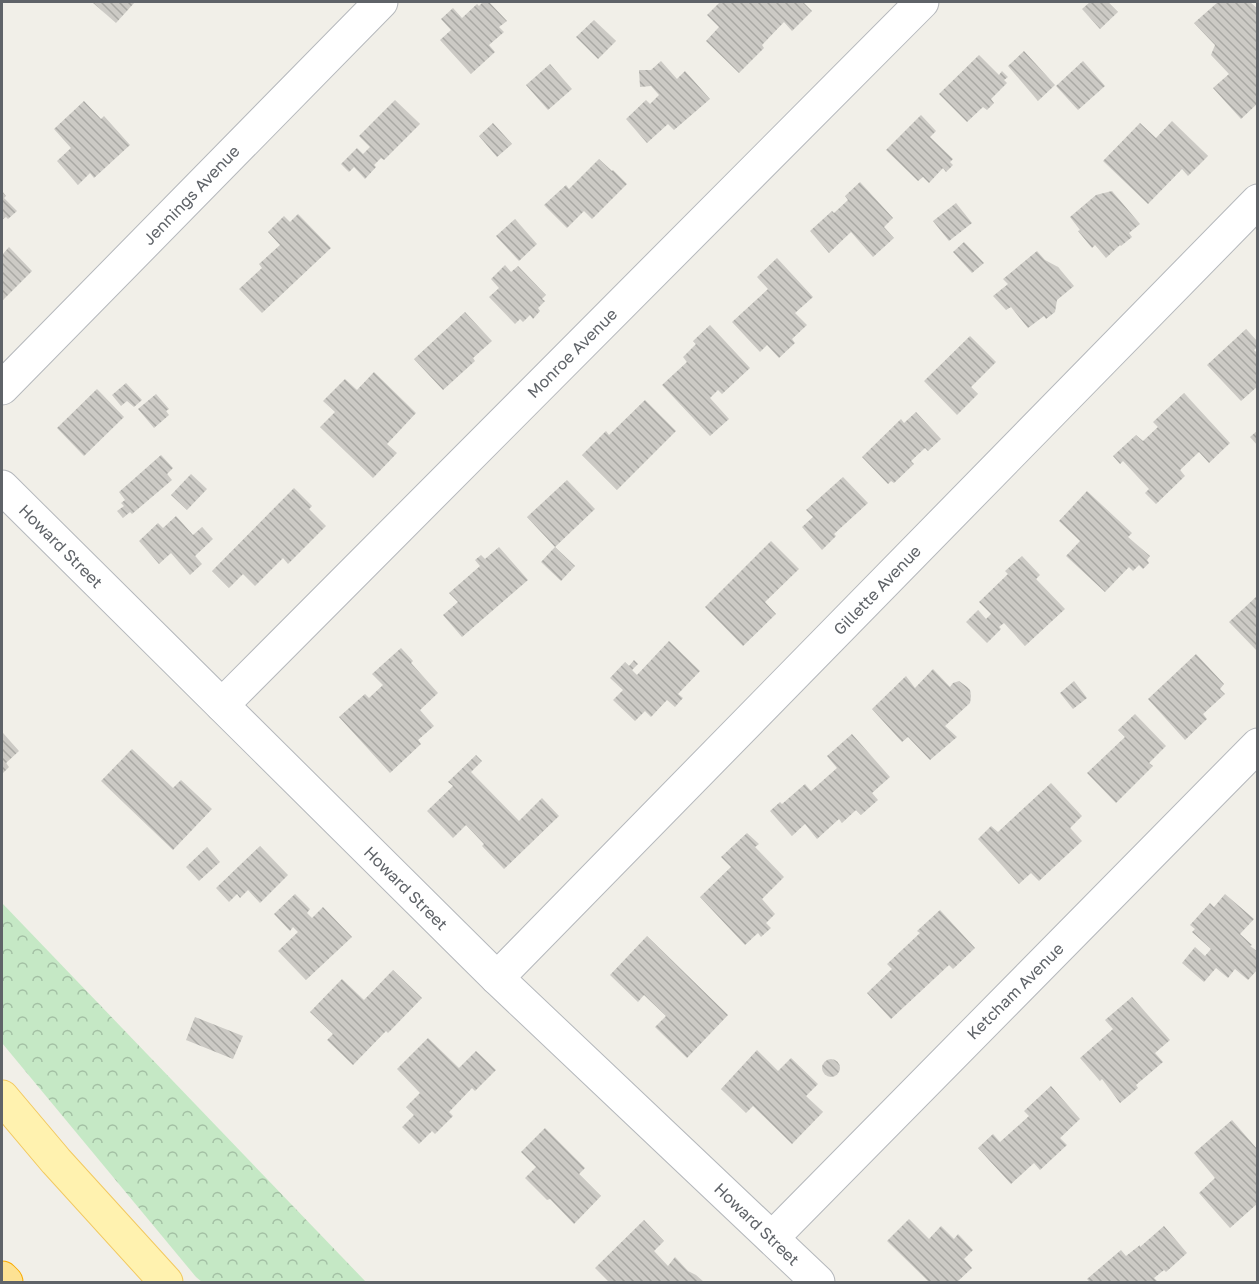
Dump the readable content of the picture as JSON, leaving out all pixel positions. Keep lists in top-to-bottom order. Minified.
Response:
{"streets":{"street":["Jennings Avenue","Monroe Avenue","Howard Street","Gillette Avenue","Ketcham Avenue"]},"crossings":[["Monroe Avenue","Howard Street"],["Howard Street","Gillette Avenue"],["Howard Street","Ketcham Avenue"]]}
